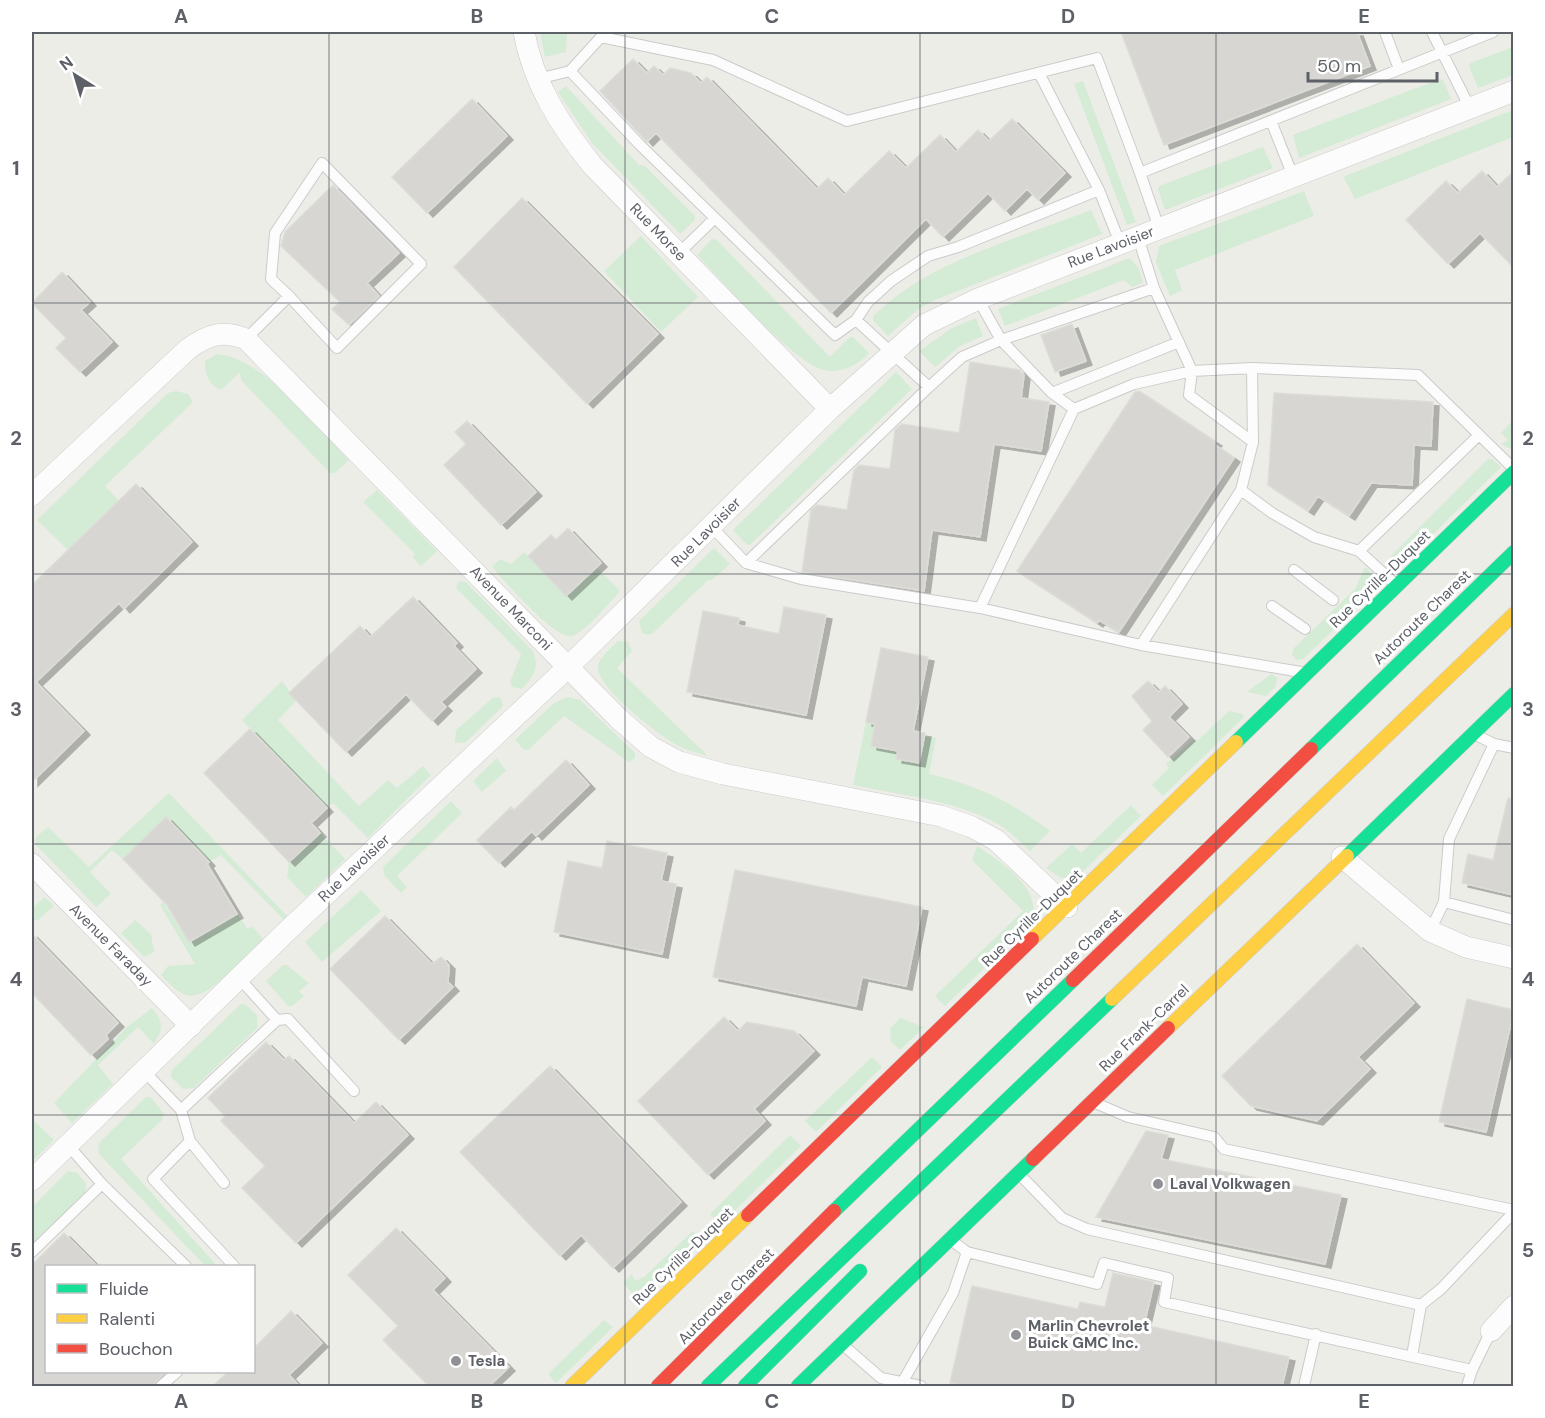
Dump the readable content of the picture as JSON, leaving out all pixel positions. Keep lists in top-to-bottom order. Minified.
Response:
{"streets":{"main road":["Rue Cyrille-Duquet","Autoroute Charest","Rue Frank-Carrel"],"street":["Rue Morse","Rue Lavoisier","Avenue Marconi","Avenue Faraday"]},"crossings":[["Rue Morse","Rue Lavoisier"],["Rue Lavoisier","Avenue Marconi"],["Rue Lavoisier","Avenue Faraday"],["Rue Cyrille-Duquet","Avenue Marconi"]],"places":["Laval Volkwagen","Marlin Chevrolet Buick GMC Inc.","Tesla"],"legend":["Fluide","Ralenti","Bouchon"],"scale_bar":"50 m","north":"top left","grid":{"columns":["A","B","C","D","E"],"rows":["1","2","3","4","5"]}}
